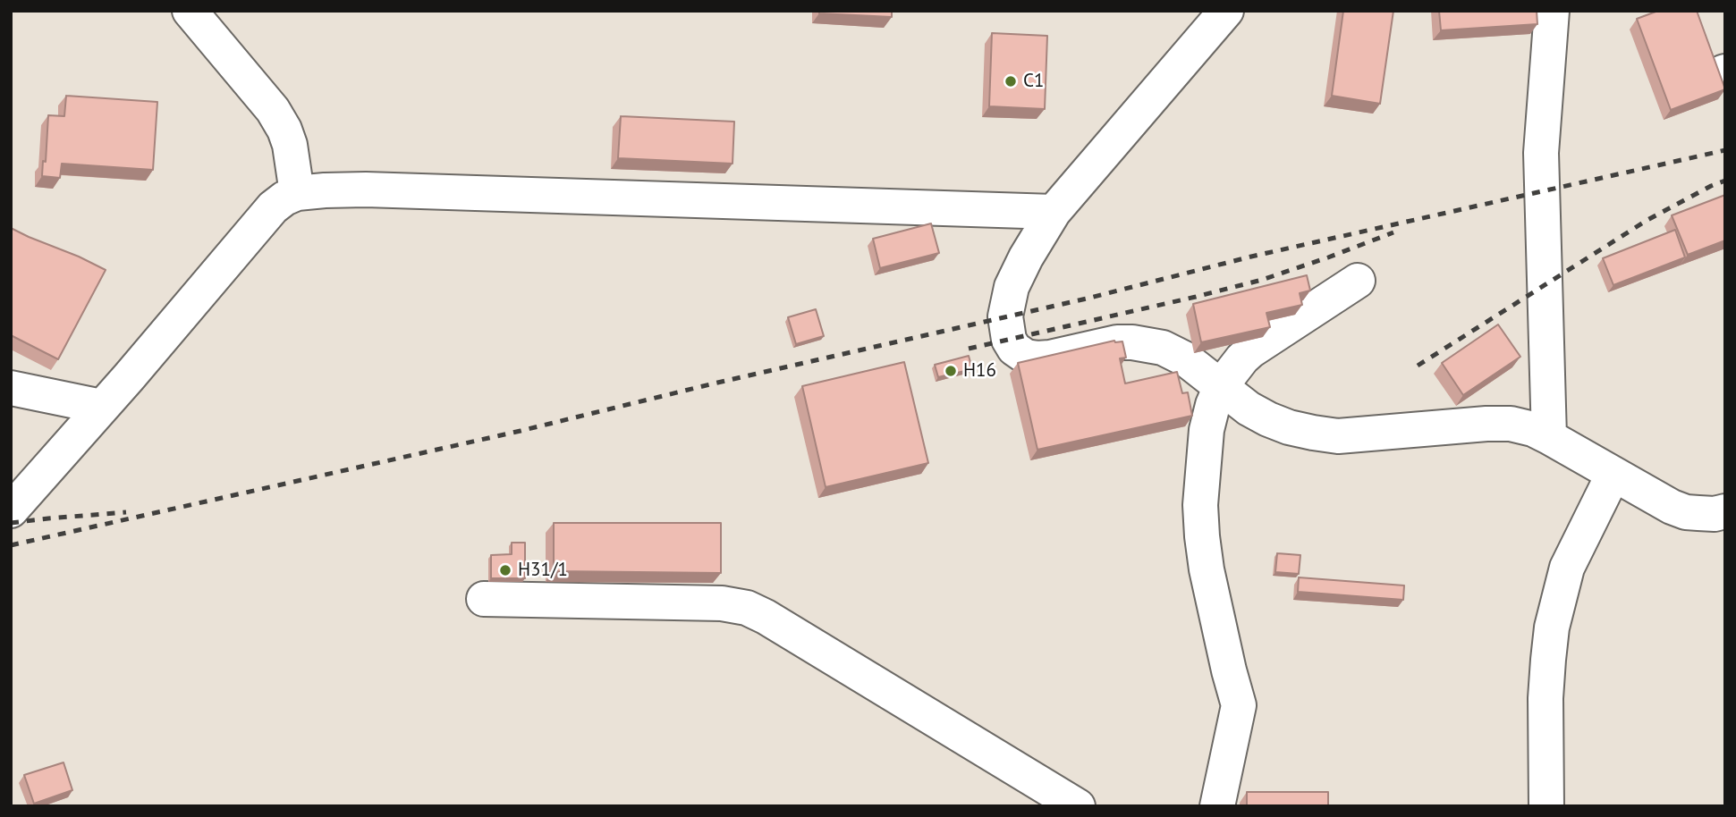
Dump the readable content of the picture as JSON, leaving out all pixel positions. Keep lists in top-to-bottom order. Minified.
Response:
{"places":["C1","H16","H31/1"]}
